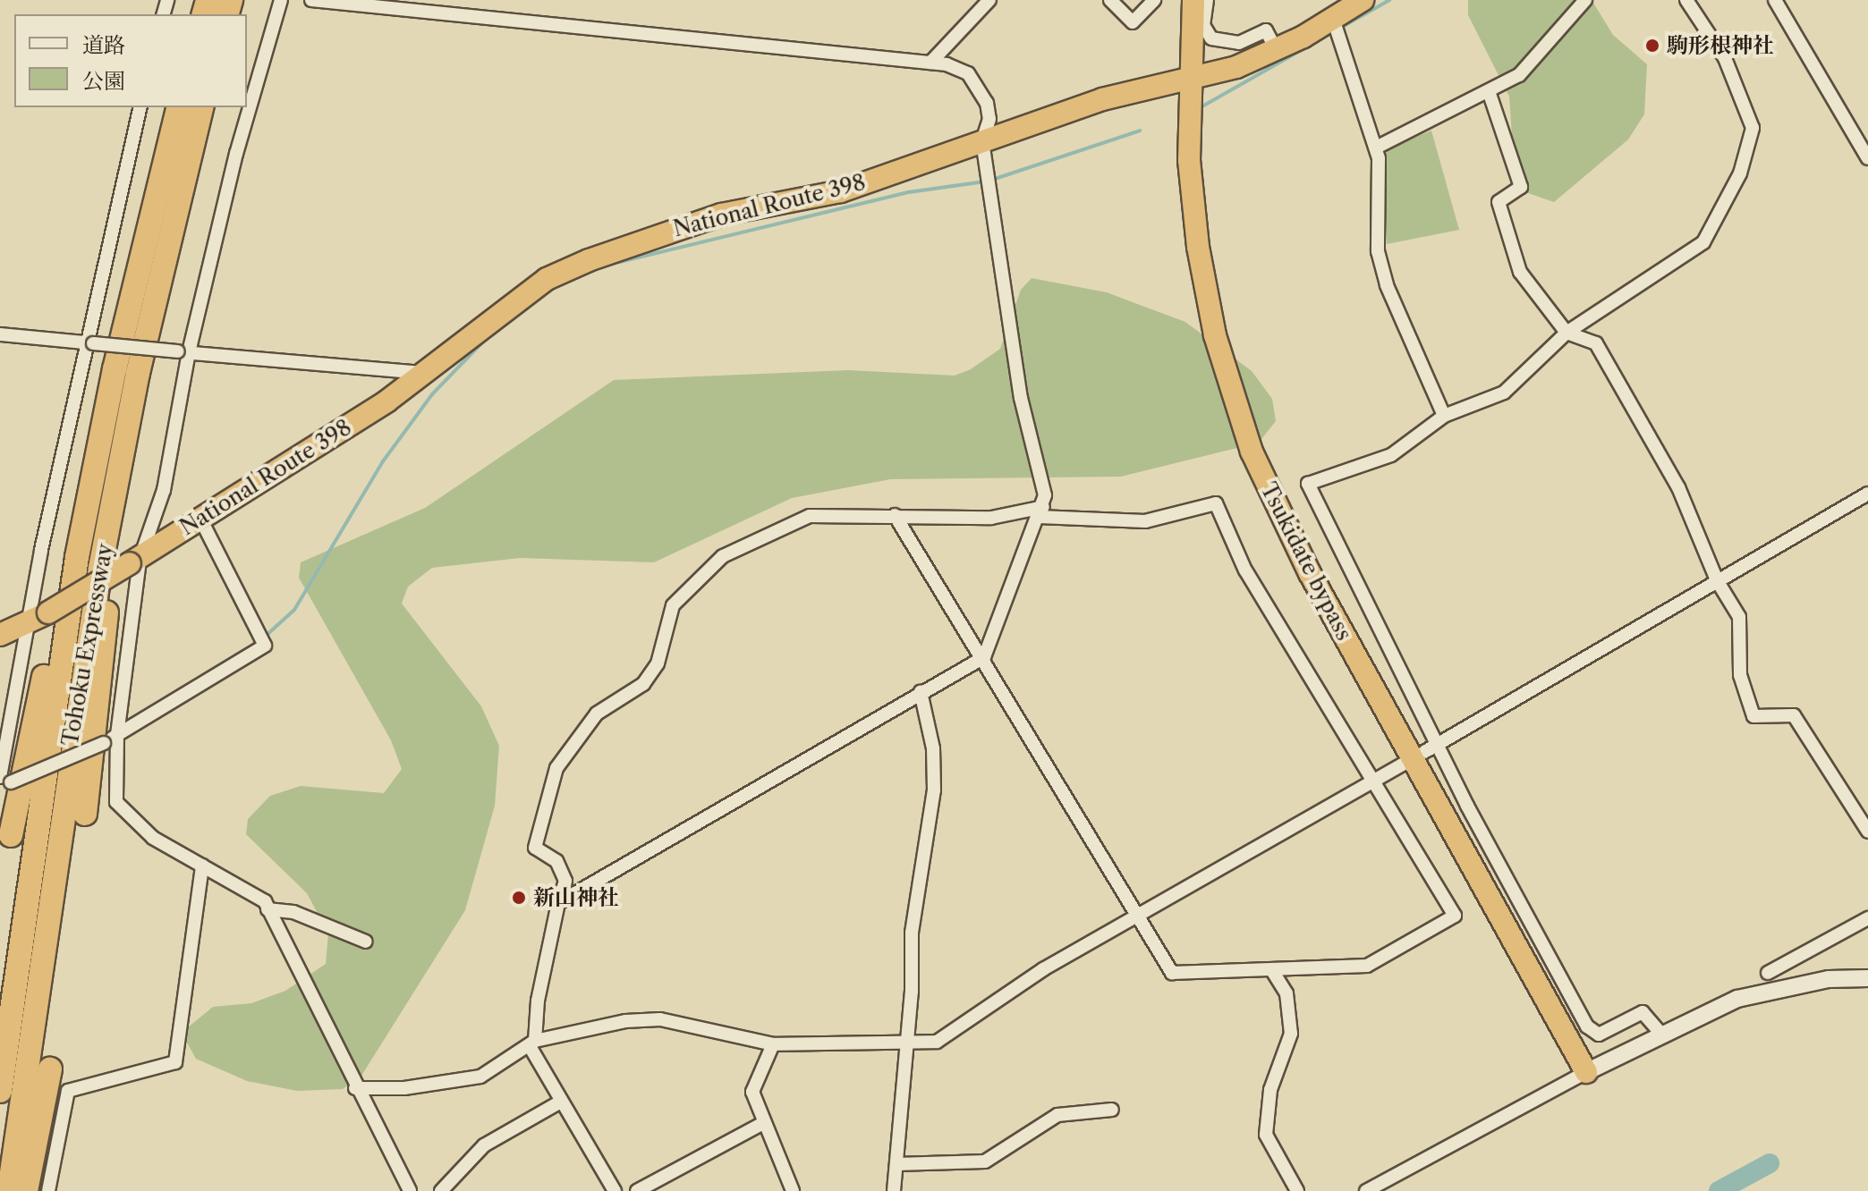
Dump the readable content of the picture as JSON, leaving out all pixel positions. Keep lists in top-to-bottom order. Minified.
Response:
{"streets":{"highway":["National Route 398","Tsukidate bypass","Tohoku Expressway"]},"crossings":[["National Route 398","Tsukidate bypass"]],"places":["駒形根神社","新山神社"],"legend":["道路","公園"]}
